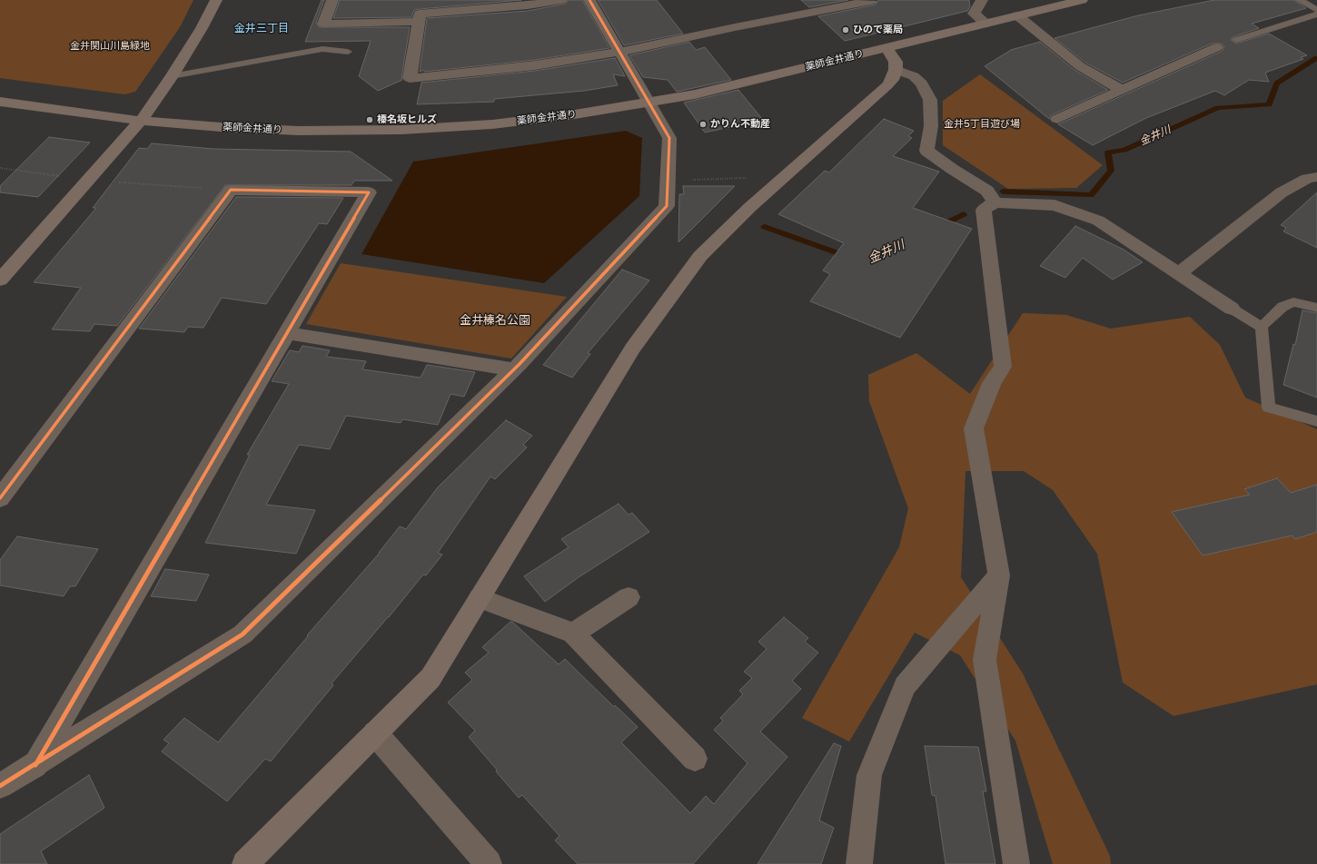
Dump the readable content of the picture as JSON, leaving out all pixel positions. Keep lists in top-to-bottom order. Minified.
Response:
{"streets":{"street":["薬師金井通り"]},"districts":["金井三丁目"],"water":["金井川"],"parks":["金井関山川島緑地","金井5丁目遊び場","金井榛名公園"],"places":["ひので薬局","榛名坂ヒルズ","かりん不動産"]}
